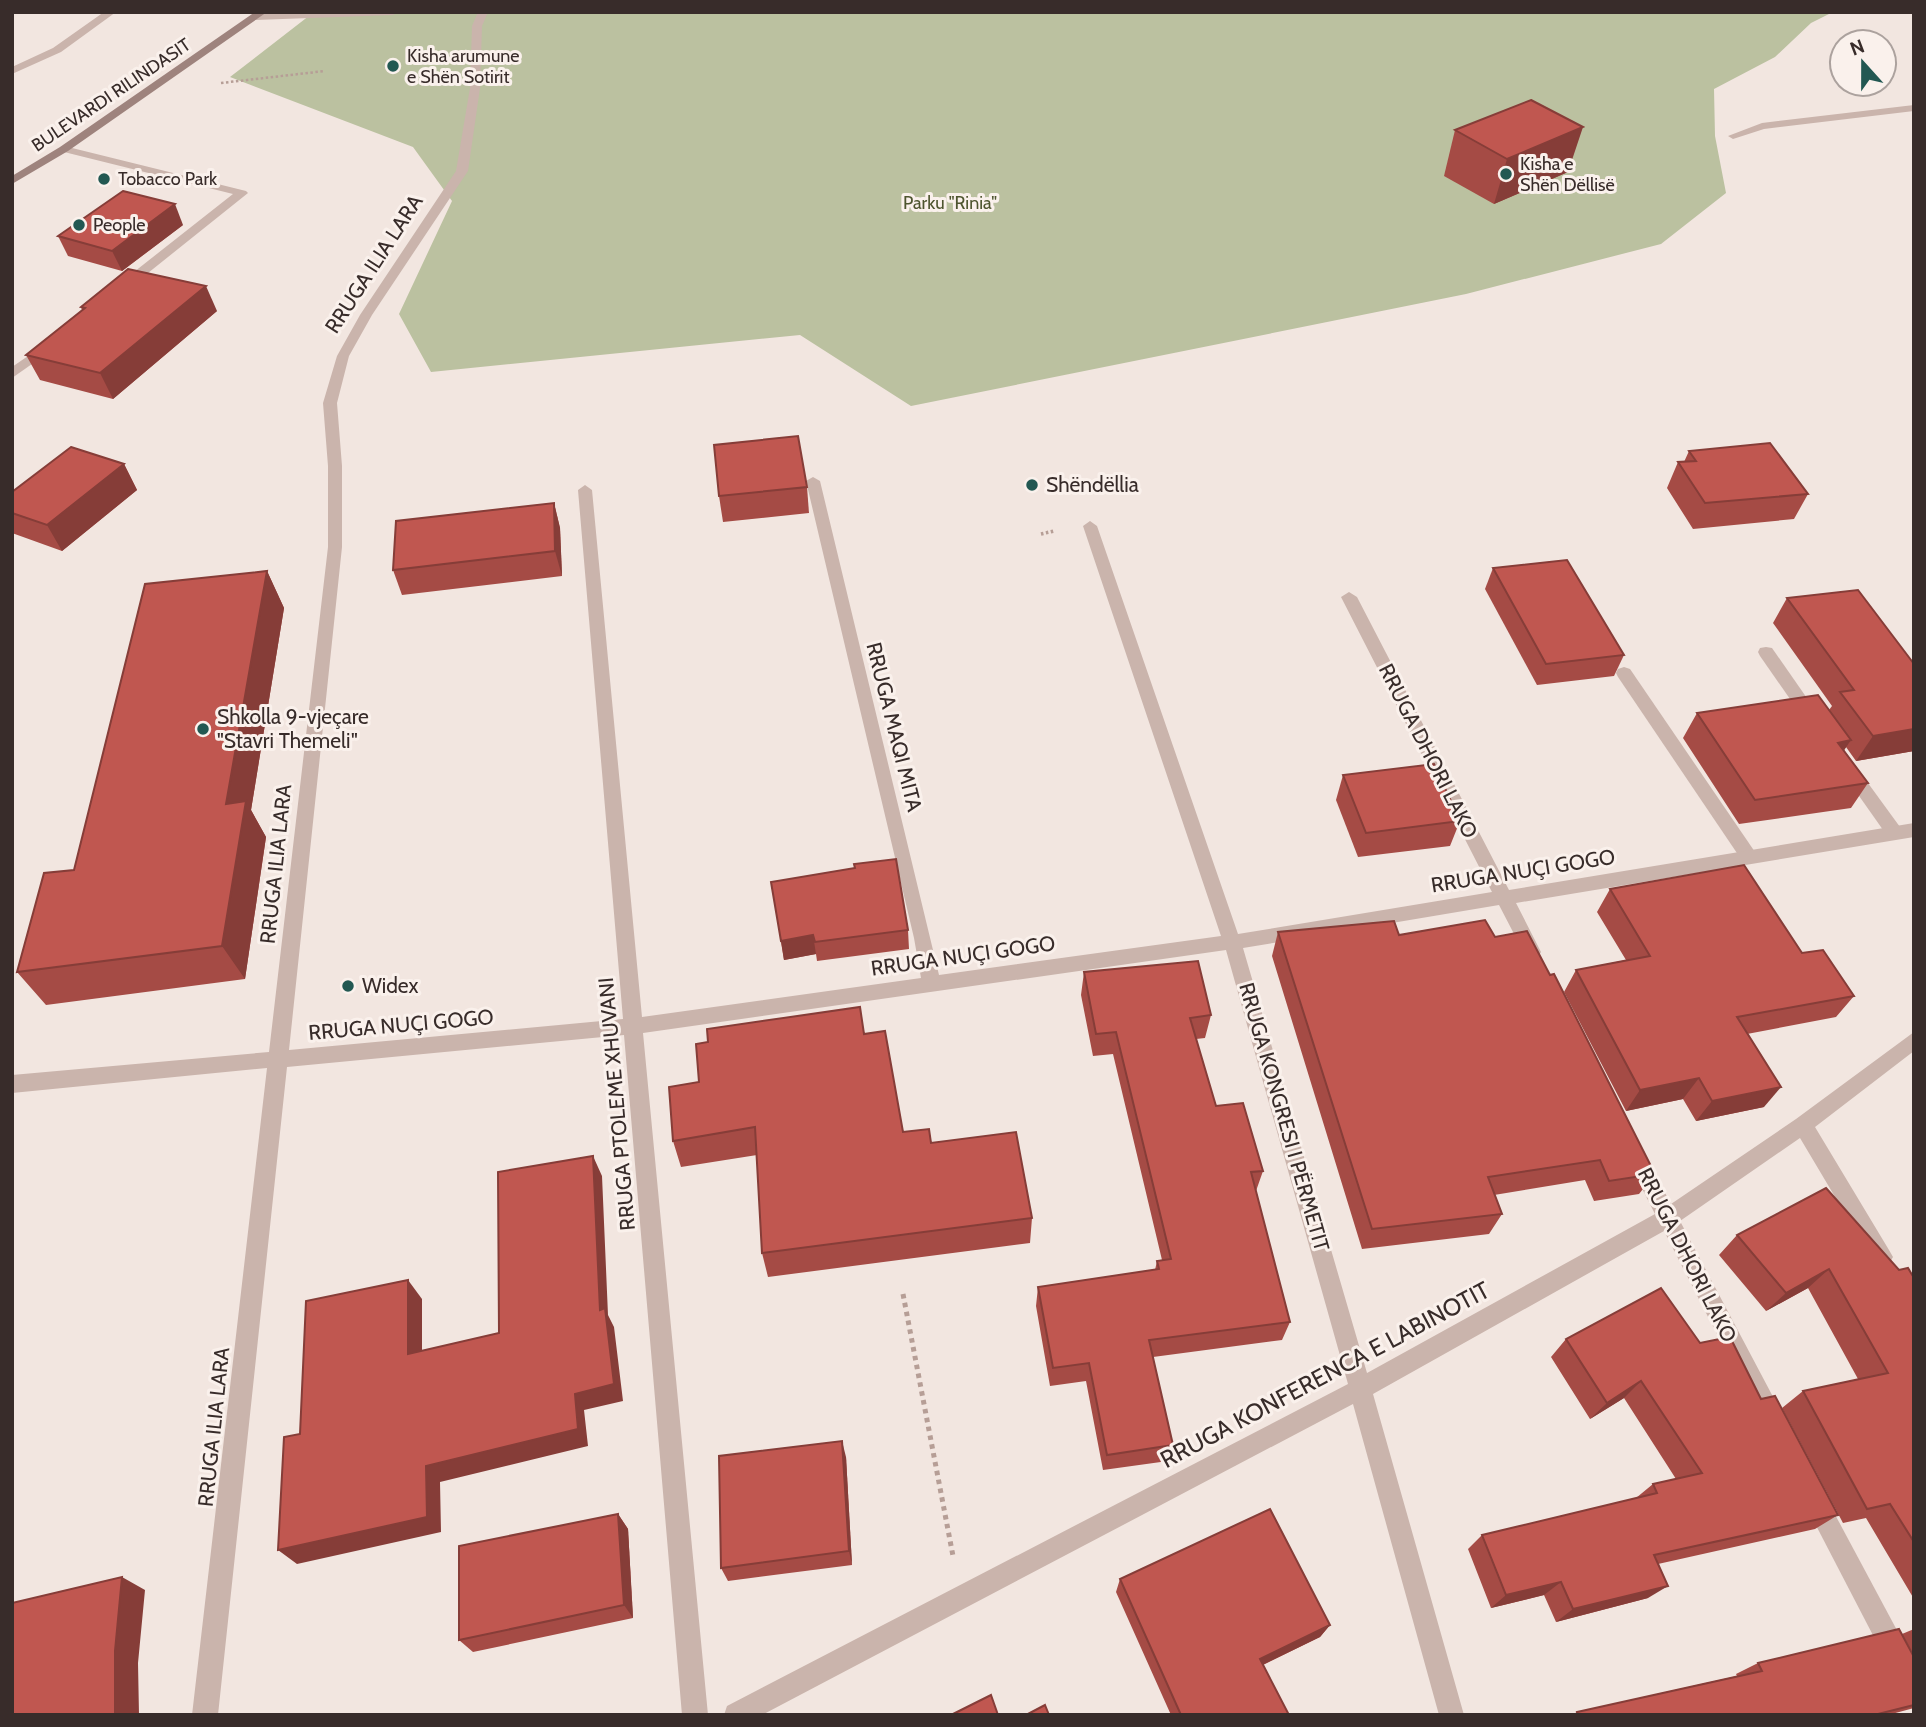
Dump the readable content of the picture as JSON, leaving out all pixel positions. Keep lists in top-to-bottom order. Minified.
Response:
{"streets":{"main road":["BULEVARDI RILINDASIT"],"street":["RRUGA ILIA LARA","RRUGA MAQI MITA","RRUGA DHORI LAKO","RRUGA NUÇI GOGO","RRUGA PTOLEME XHUVANI","RRUGA KONGRESI I PËRMETIT","RRUGA KONFERENCA E LABINOTIT"]},"crossings":[["RRUGA ILIA LARA","RRUGA NUÇI GOGO"],["RRUGA MAQI MITA","RRUGA NUÇI GOGO"],["RRUGA DHORI LAKO","RRUGA NUÇI GOGO"],["RRUGA DHORI LAKO","RRUGA KONFERENCA E LABINOTIT"],["RRUGA NUÇI GOGO","RRUGA PTOLEME XHUVANI"],["RRUGA NUÇI GOGO","RRUGA KONGRESI I PËRMETIT"],["RRUGA KONGRESI I PËRMETIT","RRUGA KONFERENCA E LABINOTIT"]],"parks":["Parku \"Rinia\""],"places":["Kisha arumune e Shën Sotirit","Kisha e Shën Dëllisë","Tobacco Park","People","Shëndëllia","Shkolla 9-vjeçare \"Stavri Themeli\"","Widex"],"north":"top"}
